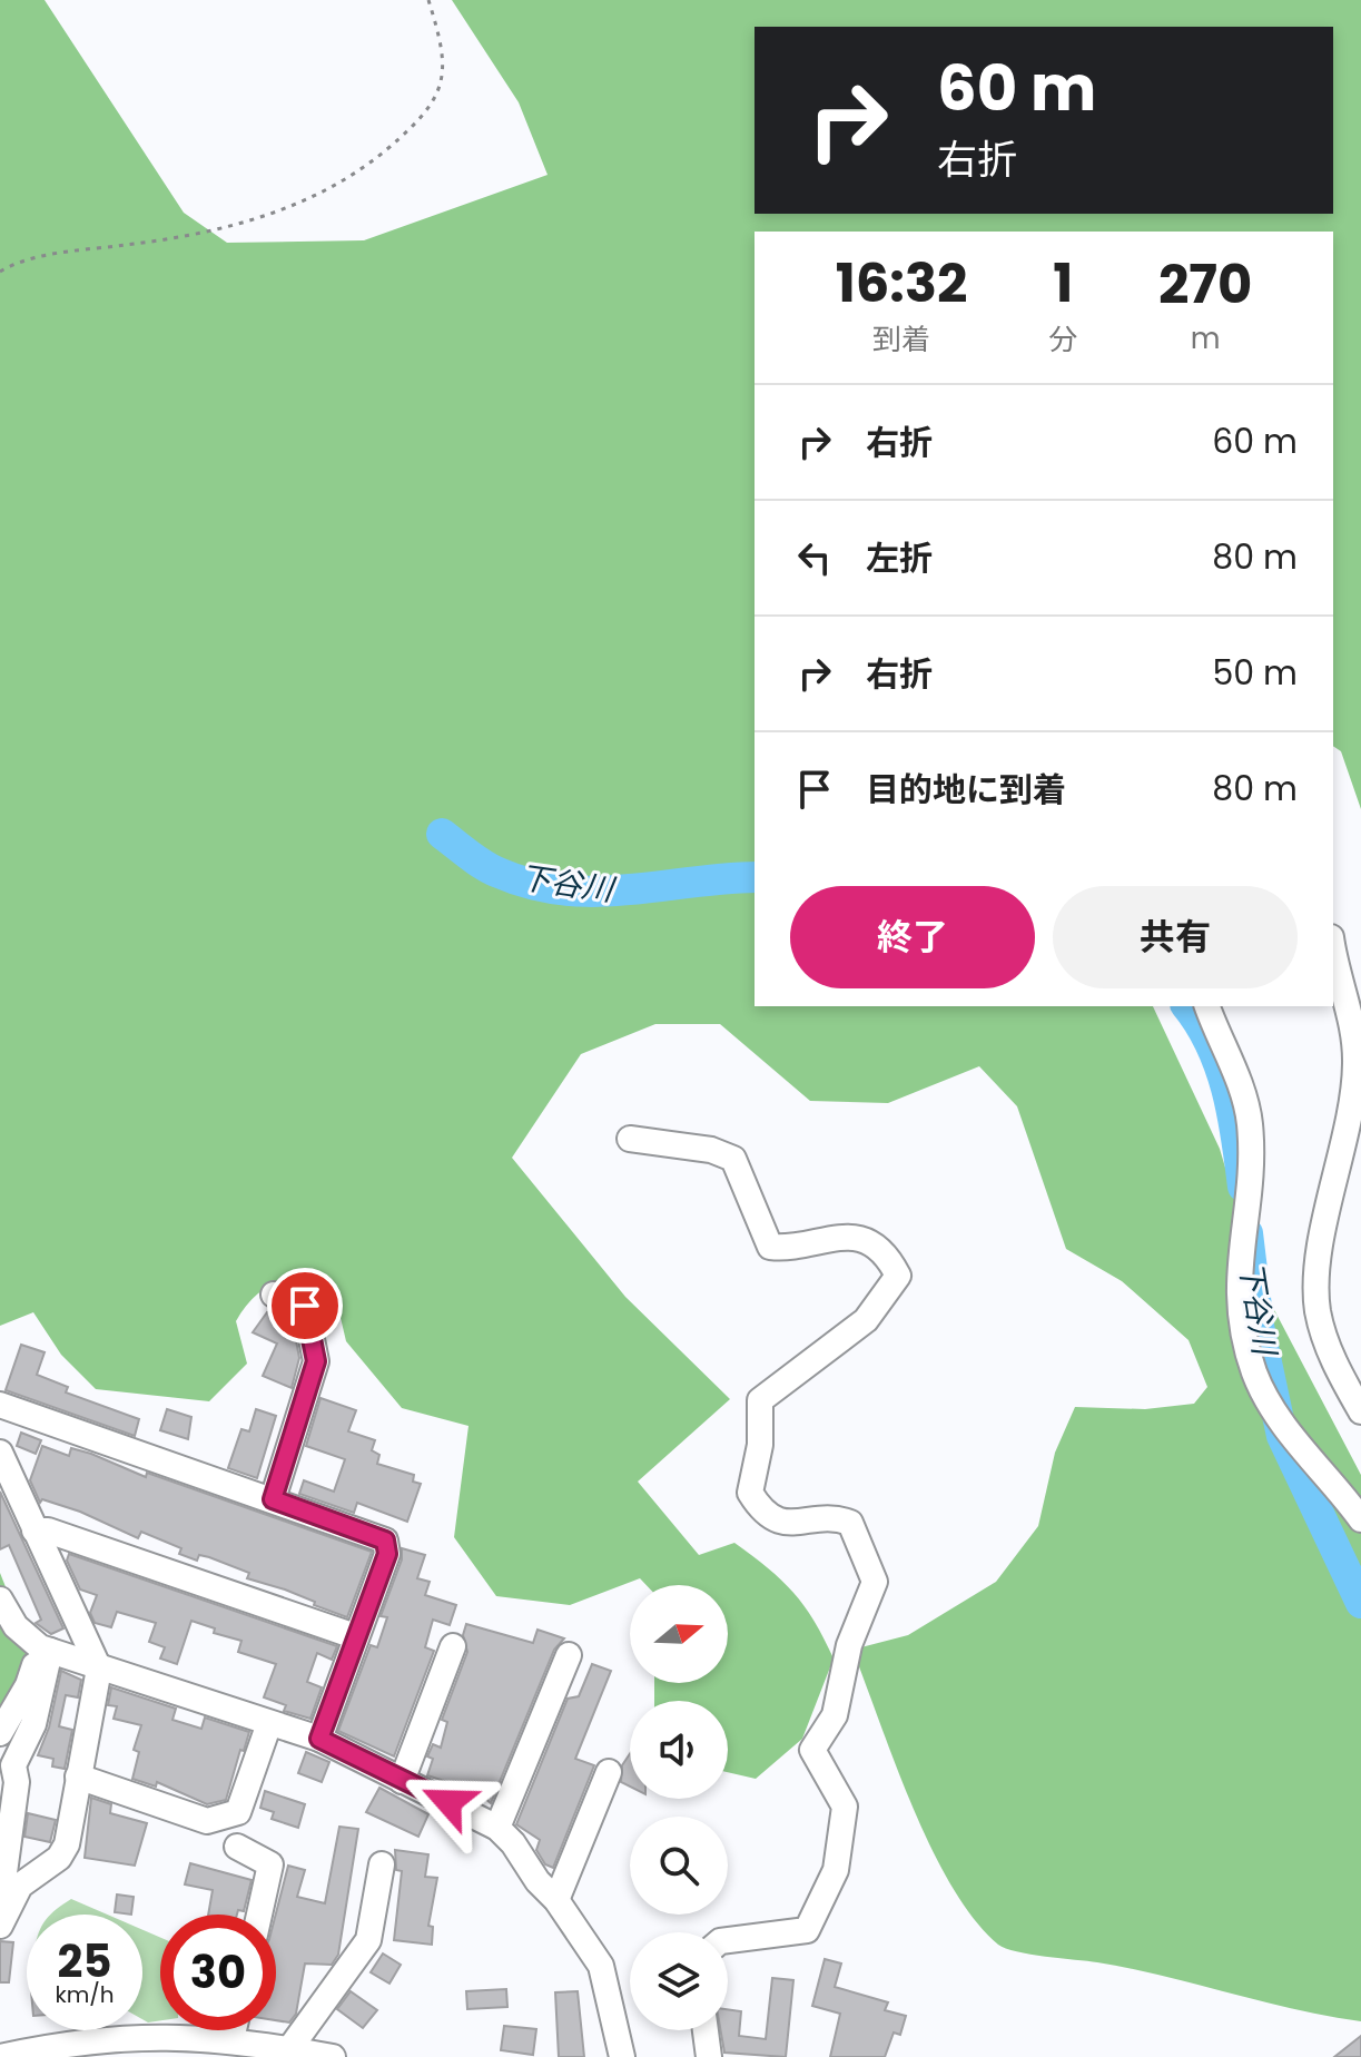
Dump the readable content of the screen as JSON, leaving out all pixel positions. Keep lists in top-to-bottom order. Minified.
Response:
{"water":["下谷川"],"north":"right","page":{"turn":["60 m","右折"],"eta":["16:32","到着","1","分","270","m"],"list":[{"name":"右折","value":"60 m"},{"name":"左折","value":"80 m"},{"name":"右折","value":"50 m"},{"name":"目的地に到着","value":"80 m"}],"buttons":["終了","共有"],"speed":"25 km/h","limit":"30"}}
